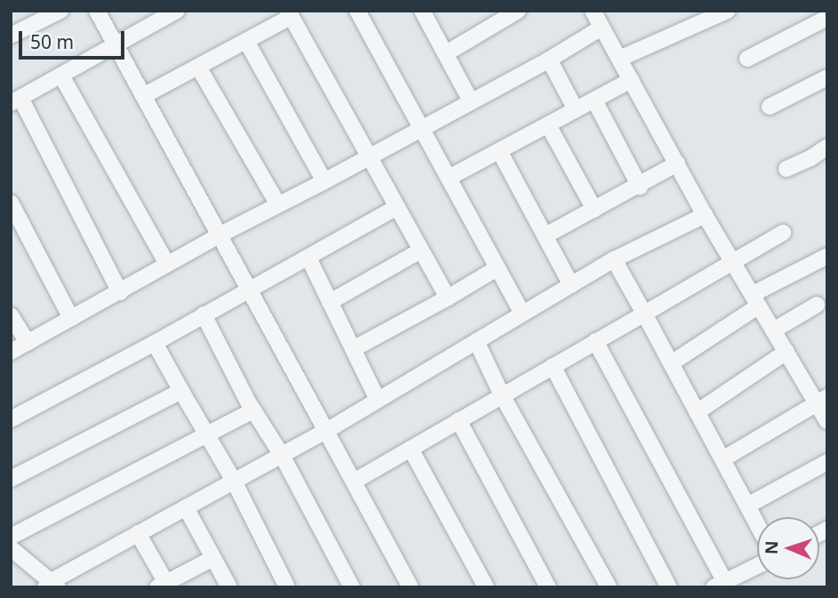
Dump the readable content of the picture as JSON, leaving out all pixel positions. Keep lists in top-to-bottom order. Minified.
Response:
{"scale_bar":"50 m","north":"left"}
